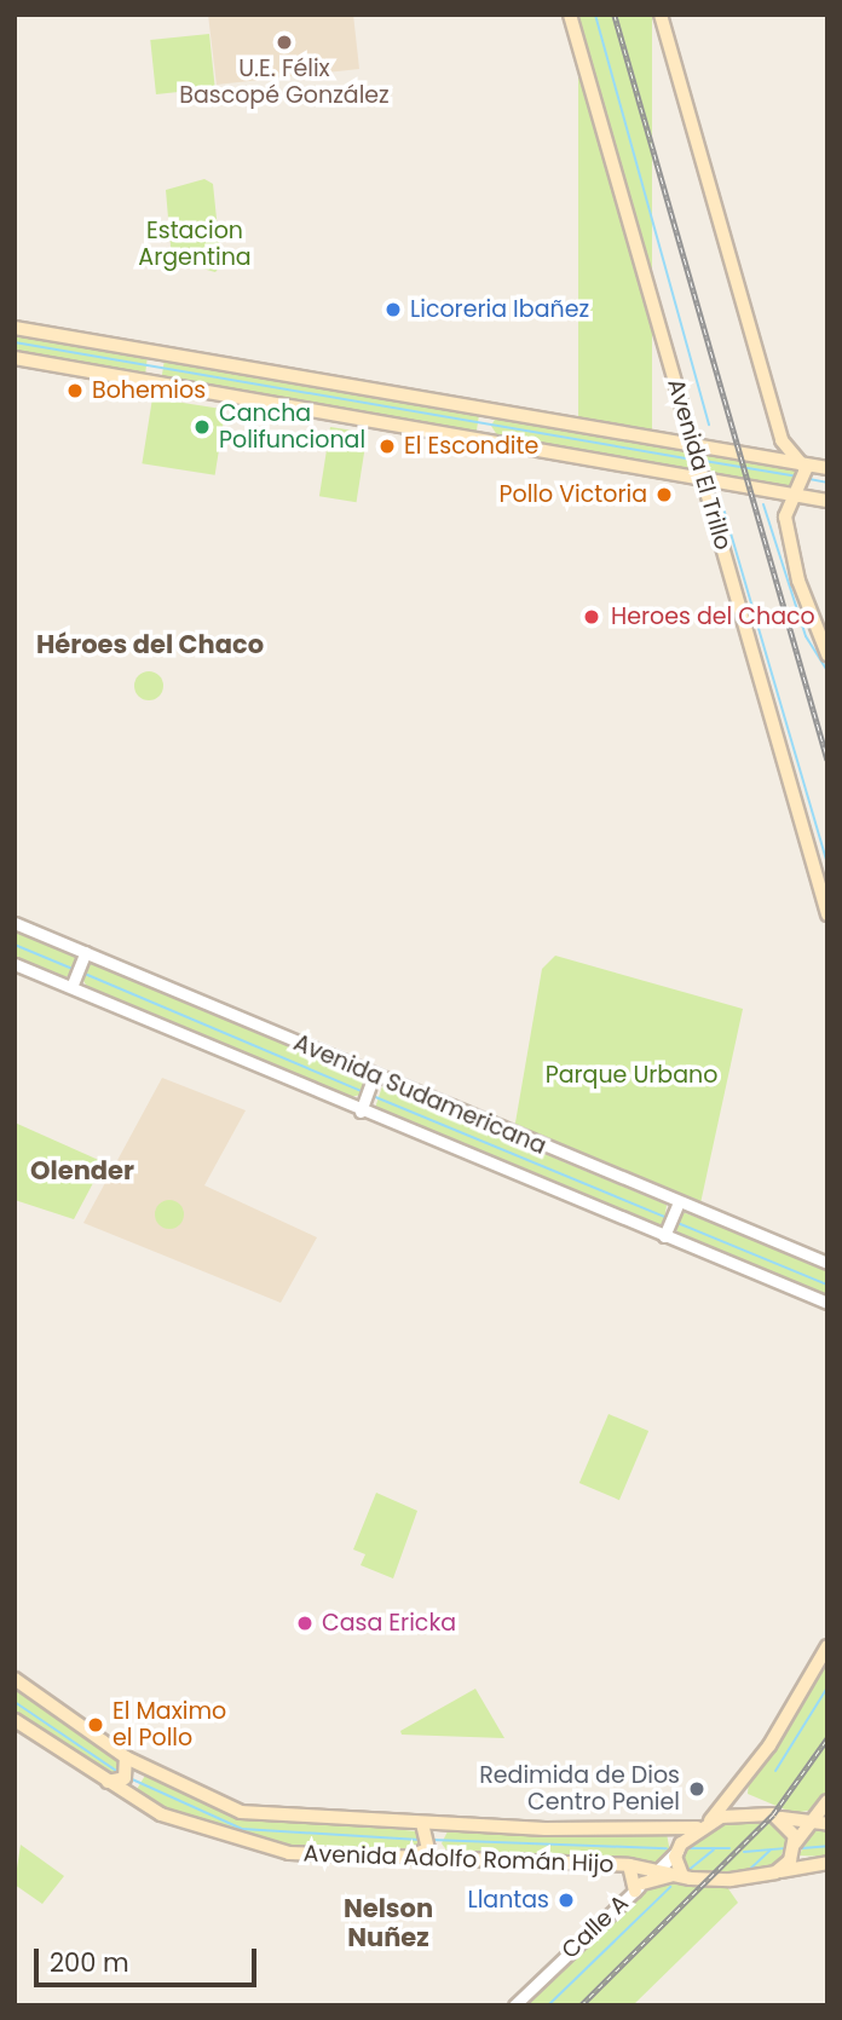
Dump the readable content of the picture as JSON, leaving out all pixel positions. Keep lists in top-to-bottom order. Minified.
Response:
{"streets":{"main road":["Avenida El Trillo","Avenida Adolfo Román Hijo"],"street":["Avenida Sudamericana","Calle A"]},"crossings":[["Avenida Adolfo Román Hijo","Calle A"]],"districts":["Héroes del Chaco","Olender","Nelson Nuñez"],"parks":["Estacion Argentina","Parque Urbano"],"places":["U.E. Félix Bascopé González","Licoreria Ibañez","Bohemios","Cancha Polifuncional","El Escondite","Pollo Victoria","Heroes del Chaco","Casa Ericka","El Maximo el Pollo","Redimida de Dios Centro Peniel","Llantas"],"scale_bar":"200 m"}
